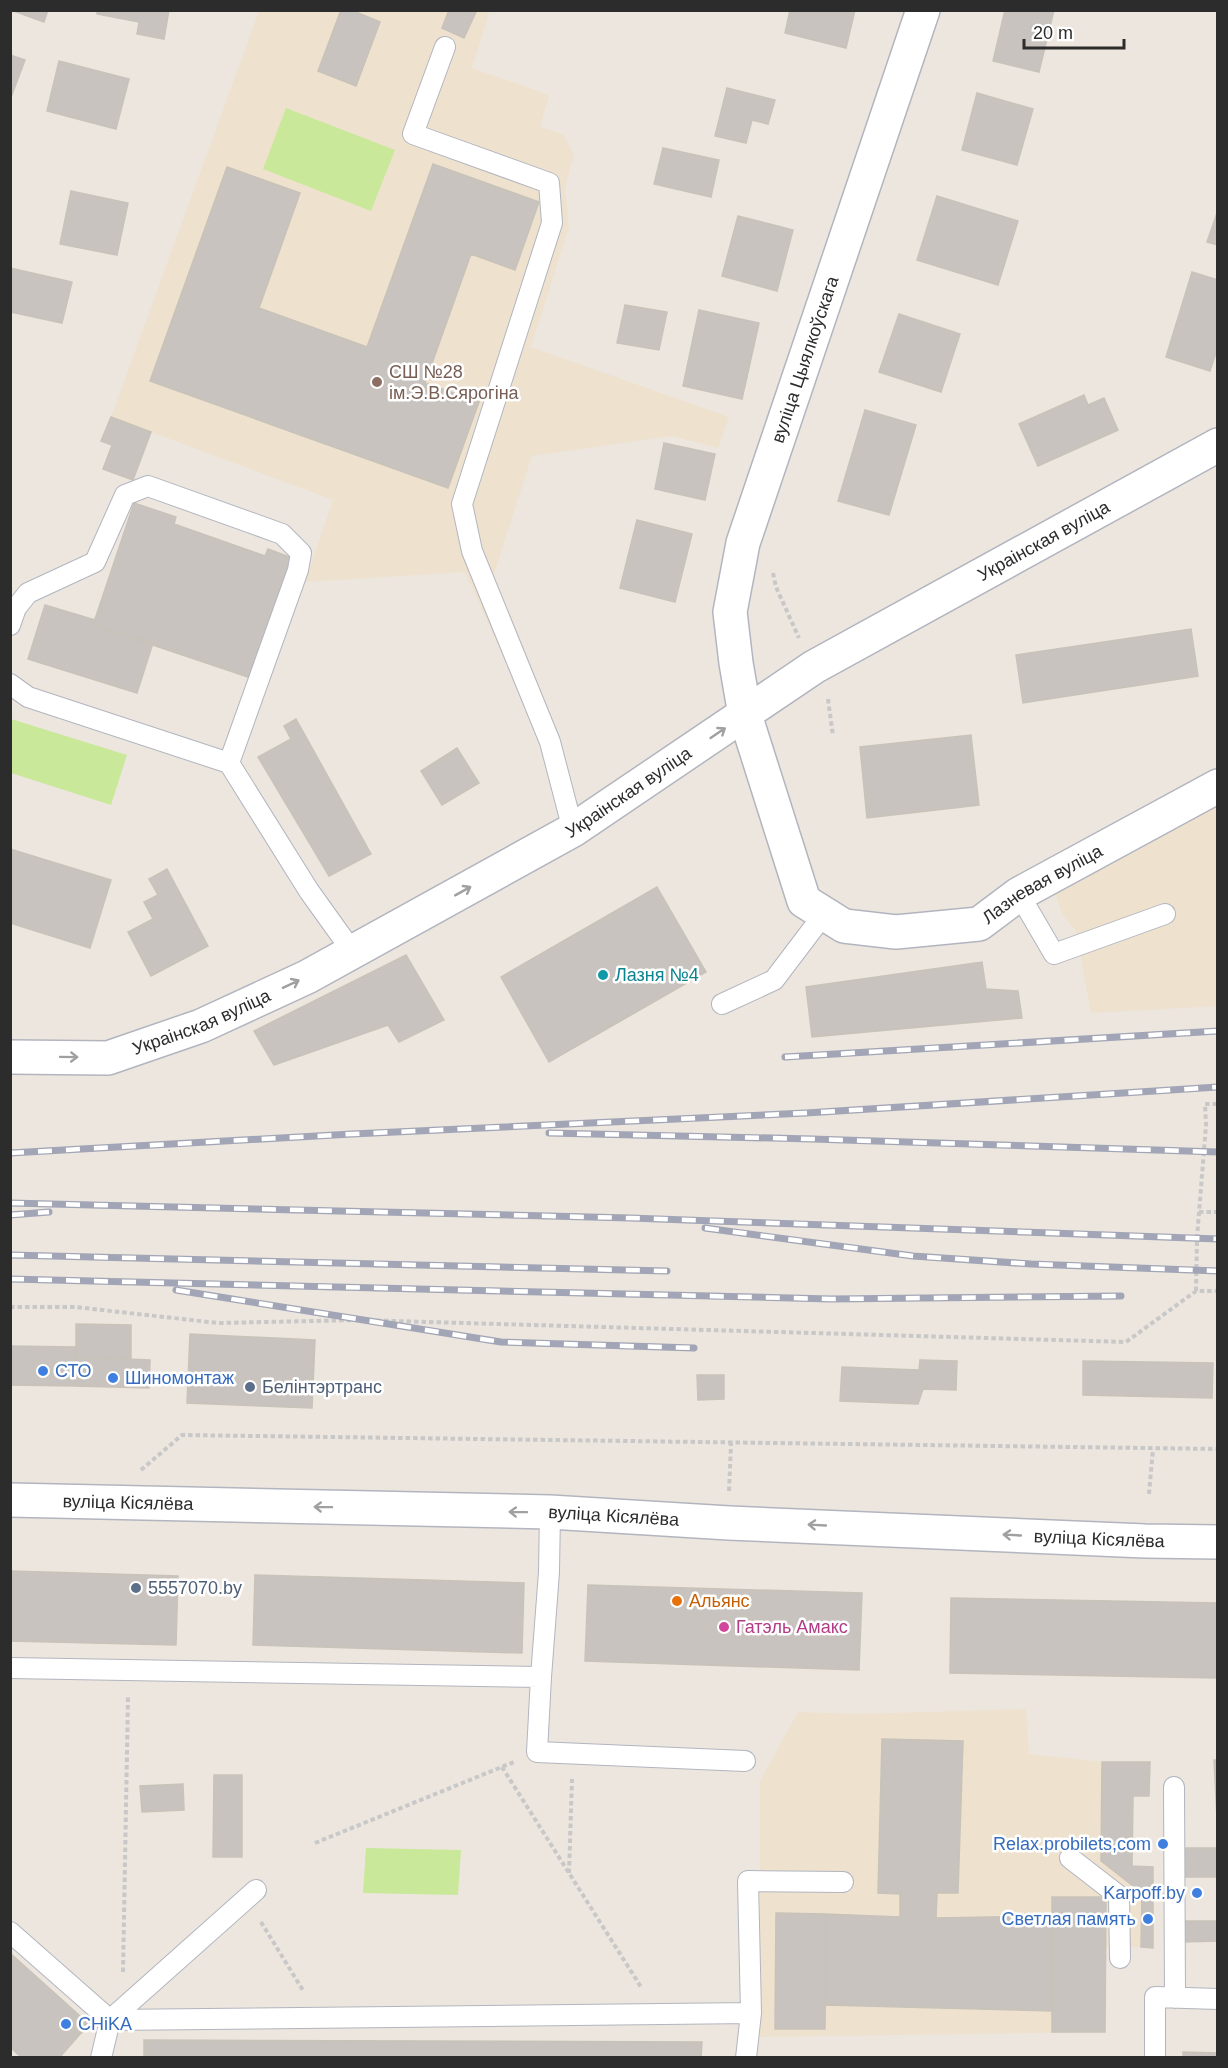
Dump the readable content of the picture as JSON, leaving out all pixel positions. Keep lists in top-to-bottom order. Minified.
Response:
{"streets":{"street":["вуліца Цыялкоўскага","Украінская вуліца","Лазневая вуліца","вуліца Кісялёва"]},"crossings":[["вуліца Цыялкоўскага","Украінская вуліца"],["вуліца Цыялкоўскага","Лазневая вуліца"],["Украінская вуліца","Лазневая вуліца"]],"one_way":["Украінская вуліца","вуліца Кісялёва"],"places":["СШ №28 ім.Э.В.Сярогіна","Лазня №4","СТО","Шиномонтаж","Белінтэртранс","5557070.by","Альянс","Гатэль Амакс","Relax.probilets,com","Karpoff.by","Светлая память","CHiKA"],"scale_bar":"20 m"}
